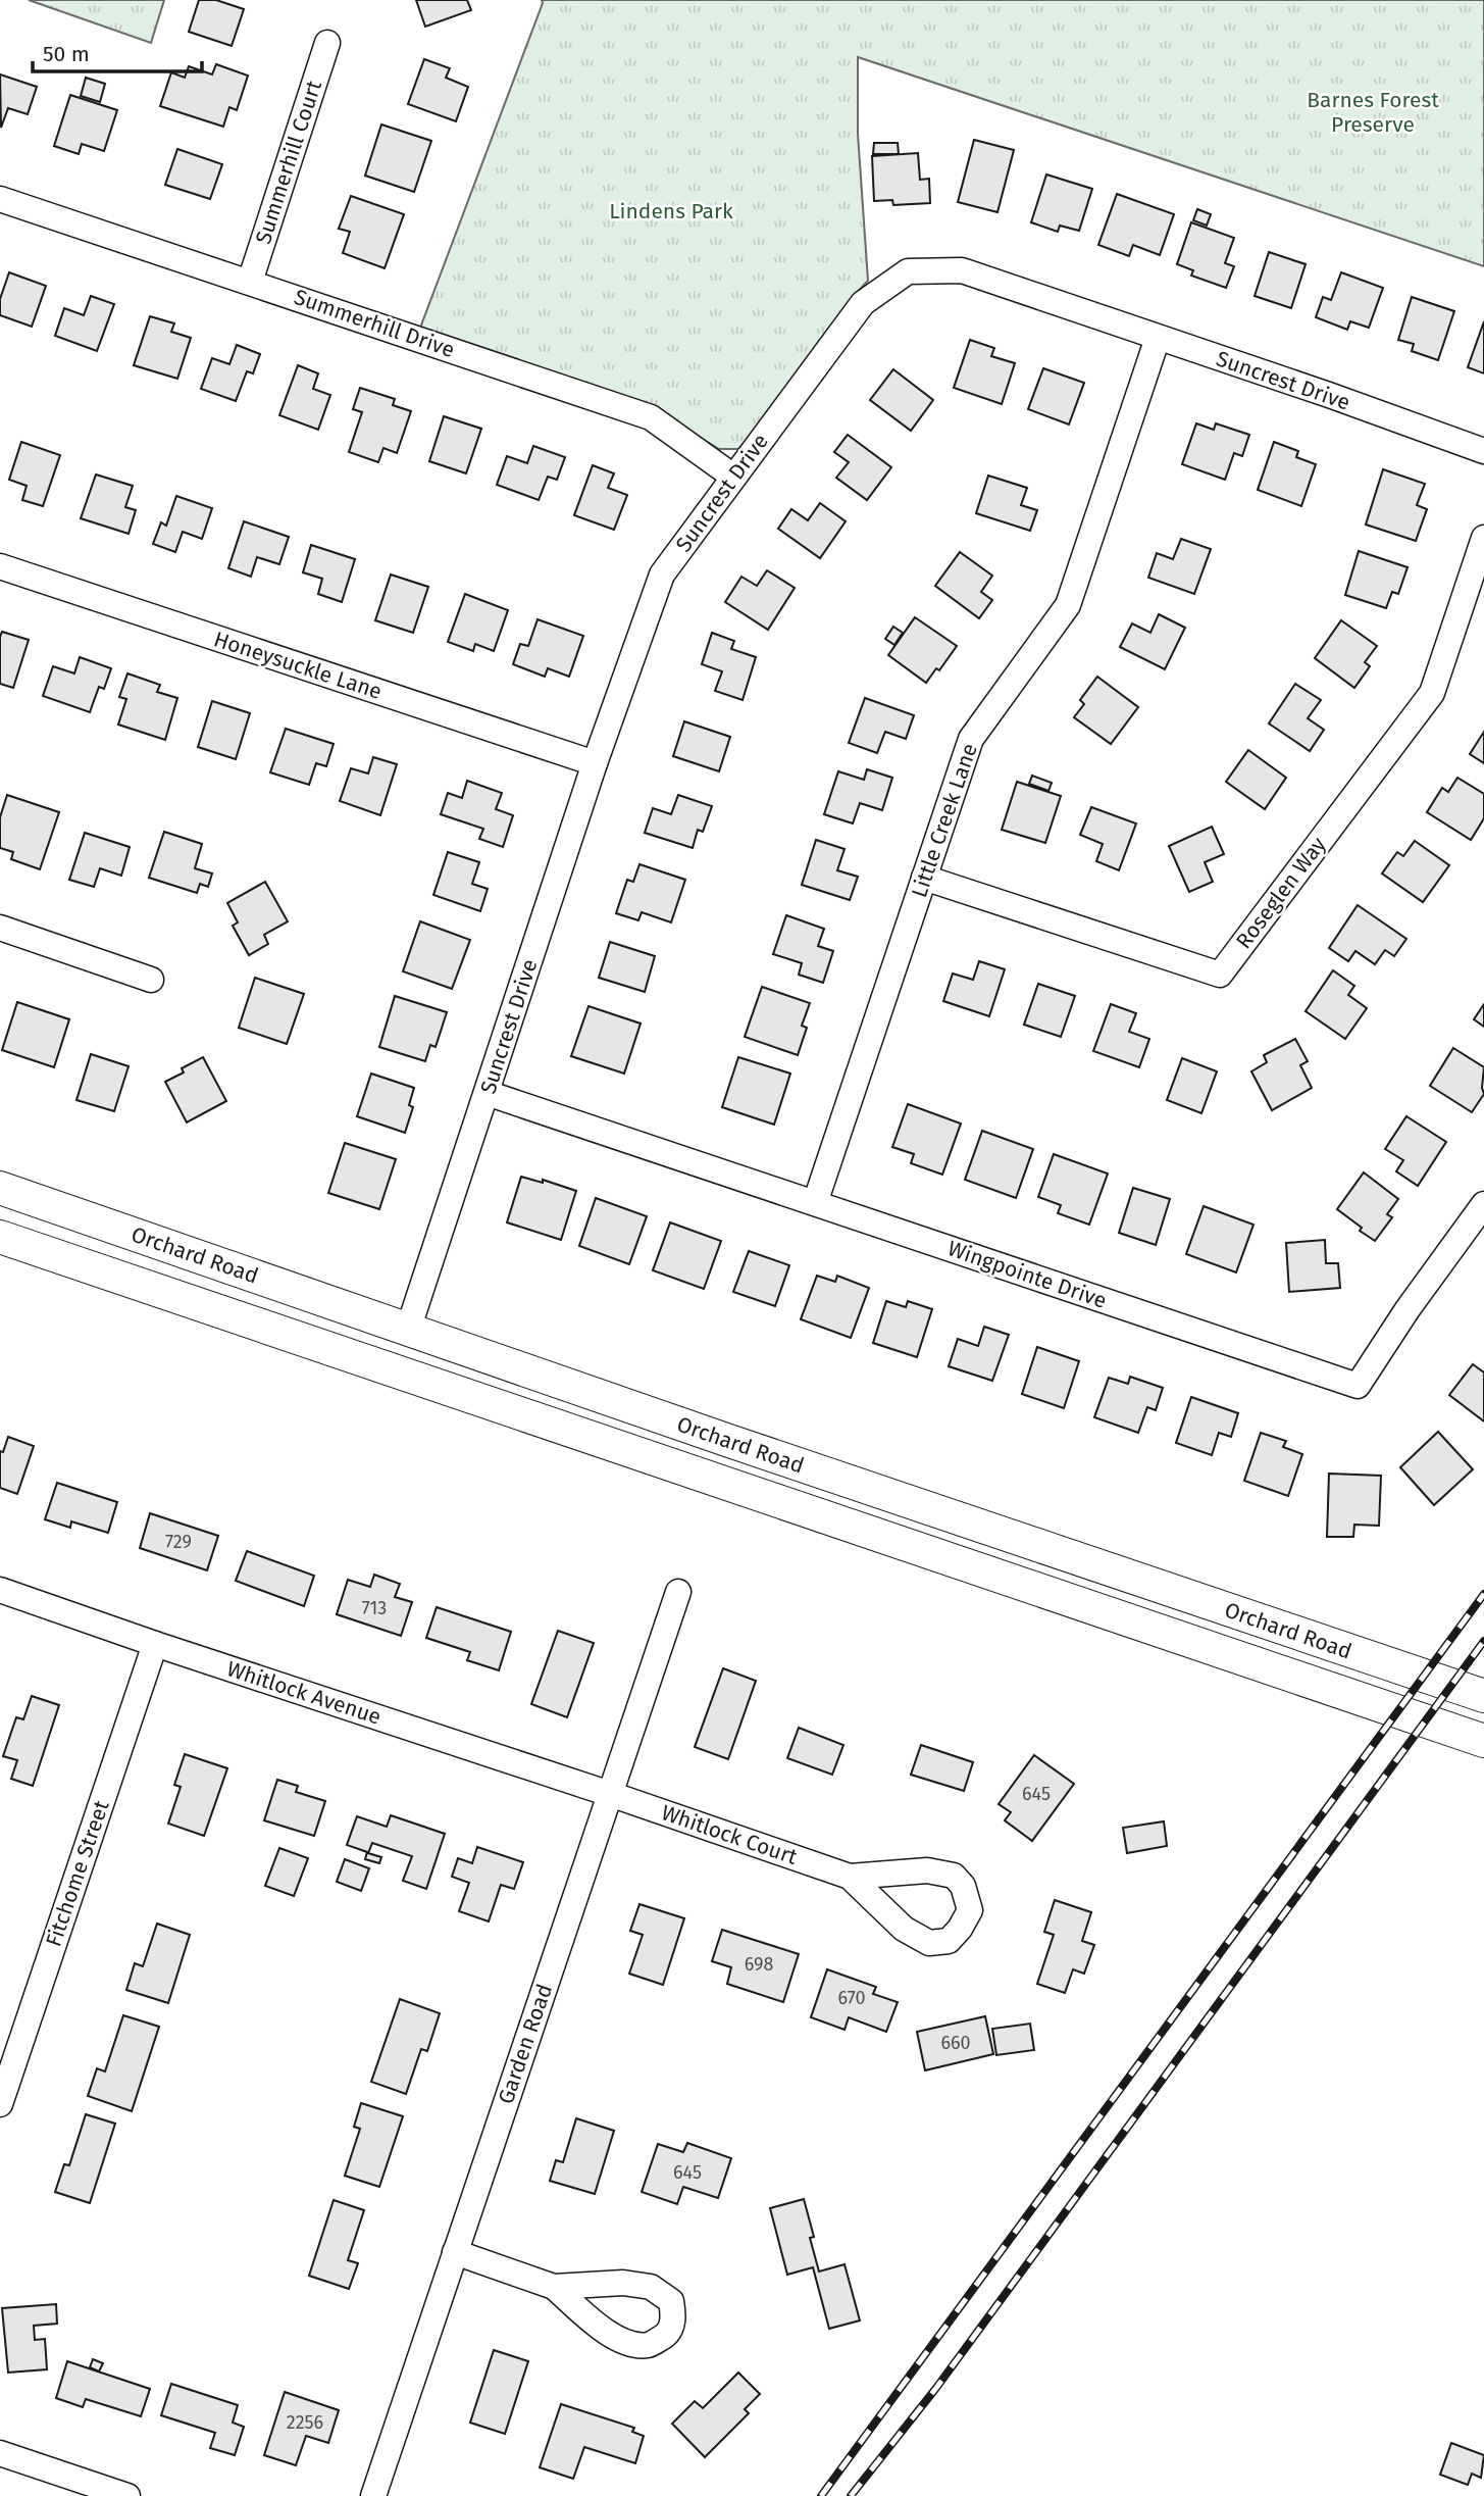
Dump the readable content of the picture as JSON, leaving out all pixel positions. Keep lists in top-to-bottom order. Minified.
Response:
{"streets":{"main road":["Orchard Road"],"street":["Summerhill Court","Summerhill Drive","Suncrest Drive","Honeysuckle Lane","Little Creek Lane","Roseglen Way","Wingpointe Drive","Whitlock Avenue","Whitlock Court","Fitchome Street","Garden Road"]},"crossings":[["Summerhill Court","Summerhill Drive"],["Summerhill Drive","Suncrest Drive"],["Suncrest Drive","Honeysuckle Lane"],["Suncrest Drive","Little Creek Lane"],["Suncrest Drive","Orchard Road"],["Suncrest Drive","Wingpointe Drive"],["Little Creek Lane","Roseglen Way"],["Little Creek Lane","Wingpointe Drive"],["Whitlock Avenue","Whitlock Court"],["Whitlock Avenue","Fitchome Street"],["Whitlock Avenue","Garden Road"],["Whitlock Court","Garden Road"]],"parks":["Barnes Forest Preserve","Lindens Park"],"house_numbers":["729","713","645","698","670","660","645","2256"],"scale_bar":"50 m"}
